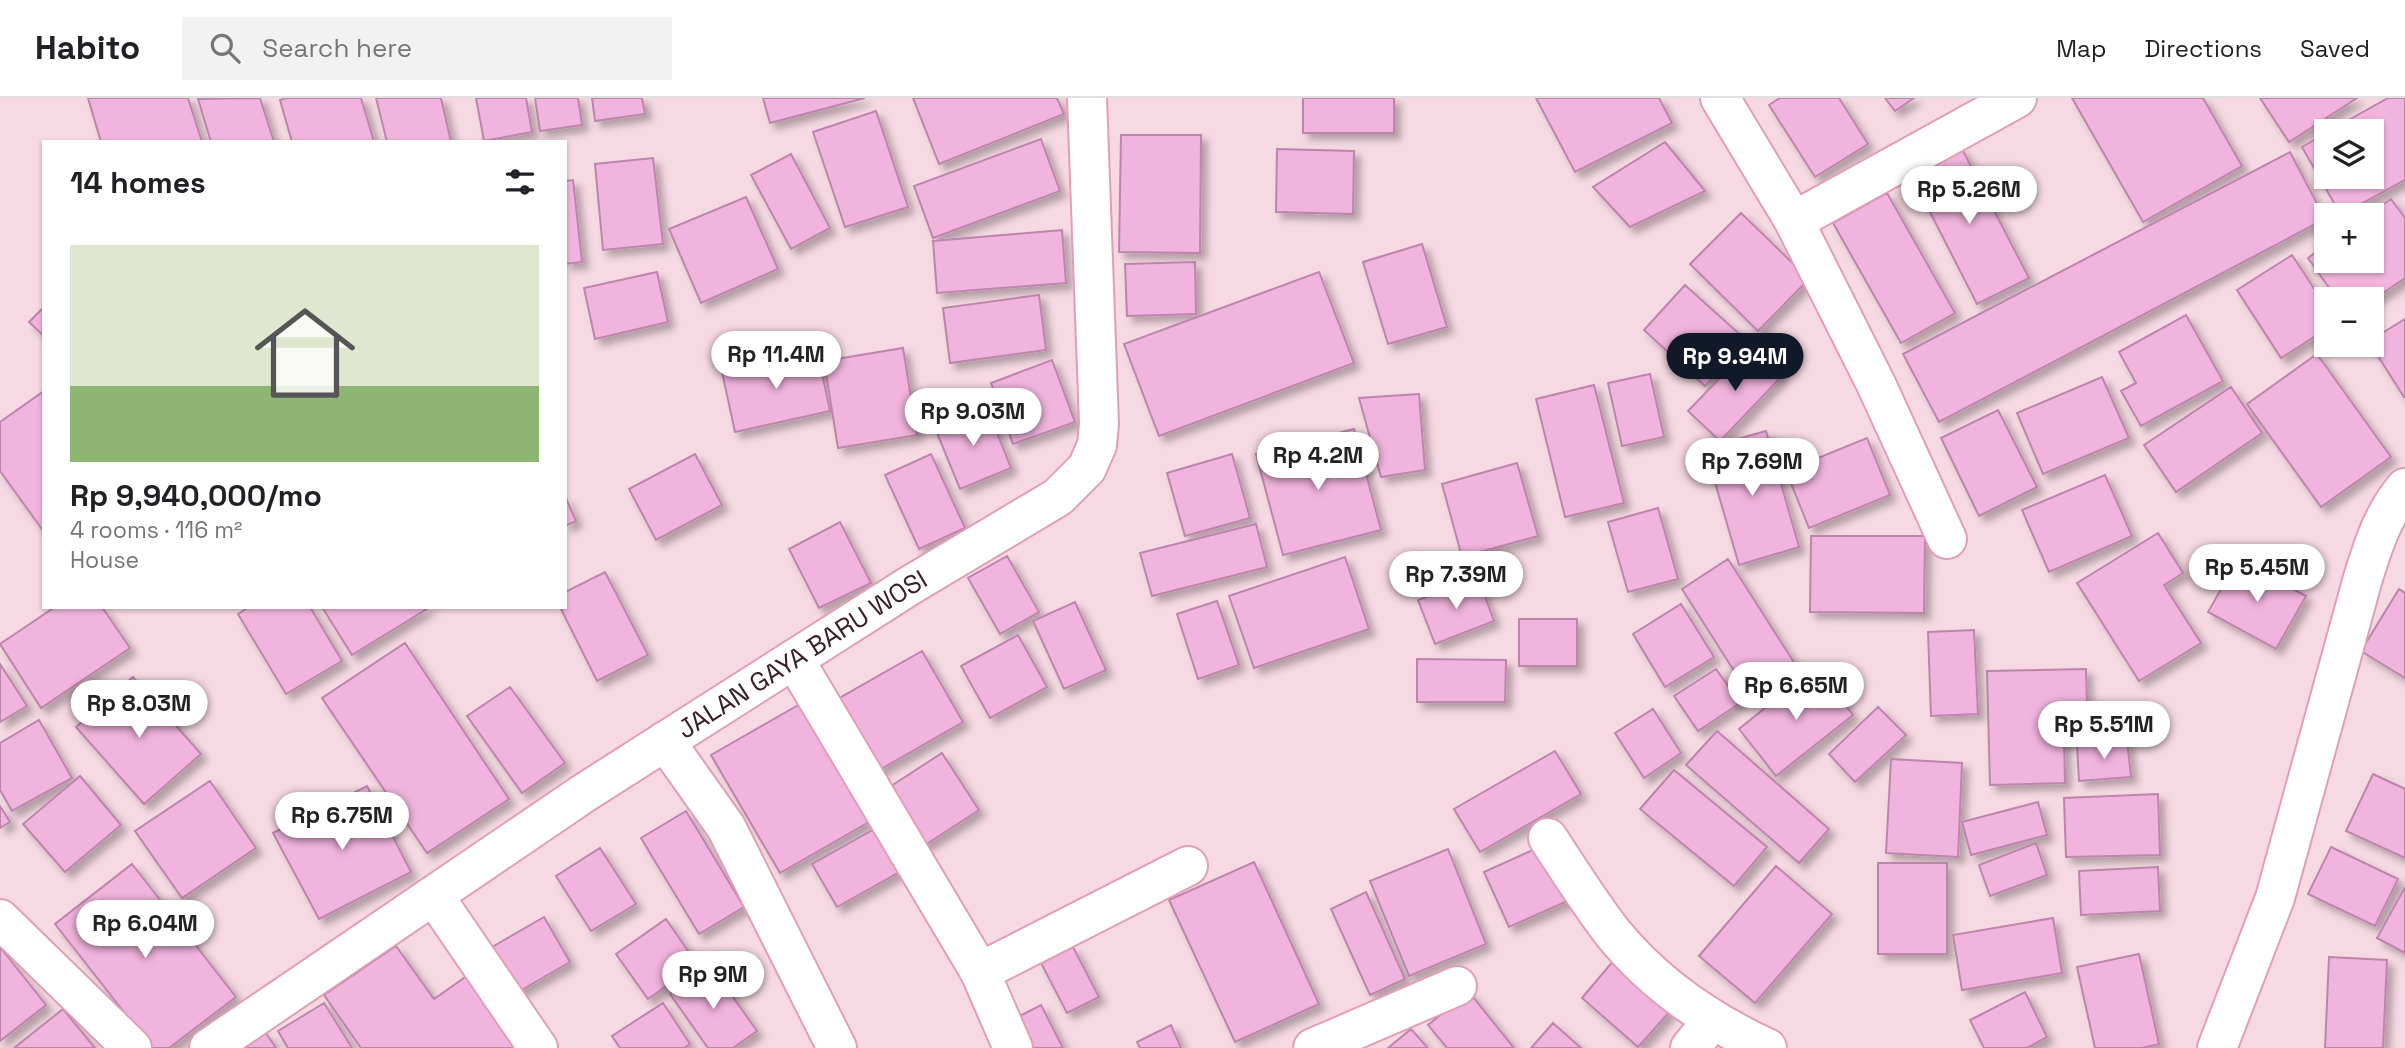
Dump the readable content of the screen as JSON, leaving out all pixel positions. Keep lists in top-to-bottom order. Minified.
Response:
{"streets":{"street":["JALAN GAYA BARU WOSI"]},"page":{"header":"Habito","search":"Search here","nav":["Map","Directions","Saved"],"map_buttons":["+","−"],"heading":"14 homes","price":["Rp 5.26M","Rp 11.4M","Rp 9.94M","Rp 9.03M","Rp 4.2M","Rp 7.69M","Rp 5.45M","Rp 7.39M","Rp 6.65M","Rp 8.03M","Rp 5.51M","Rp 6.75M","Rp 6.04M","Rp 9M"],"list":[{"name":"Rp 9,940,000/mo","note":"4 rooms · 116 m² · House"}]}}
